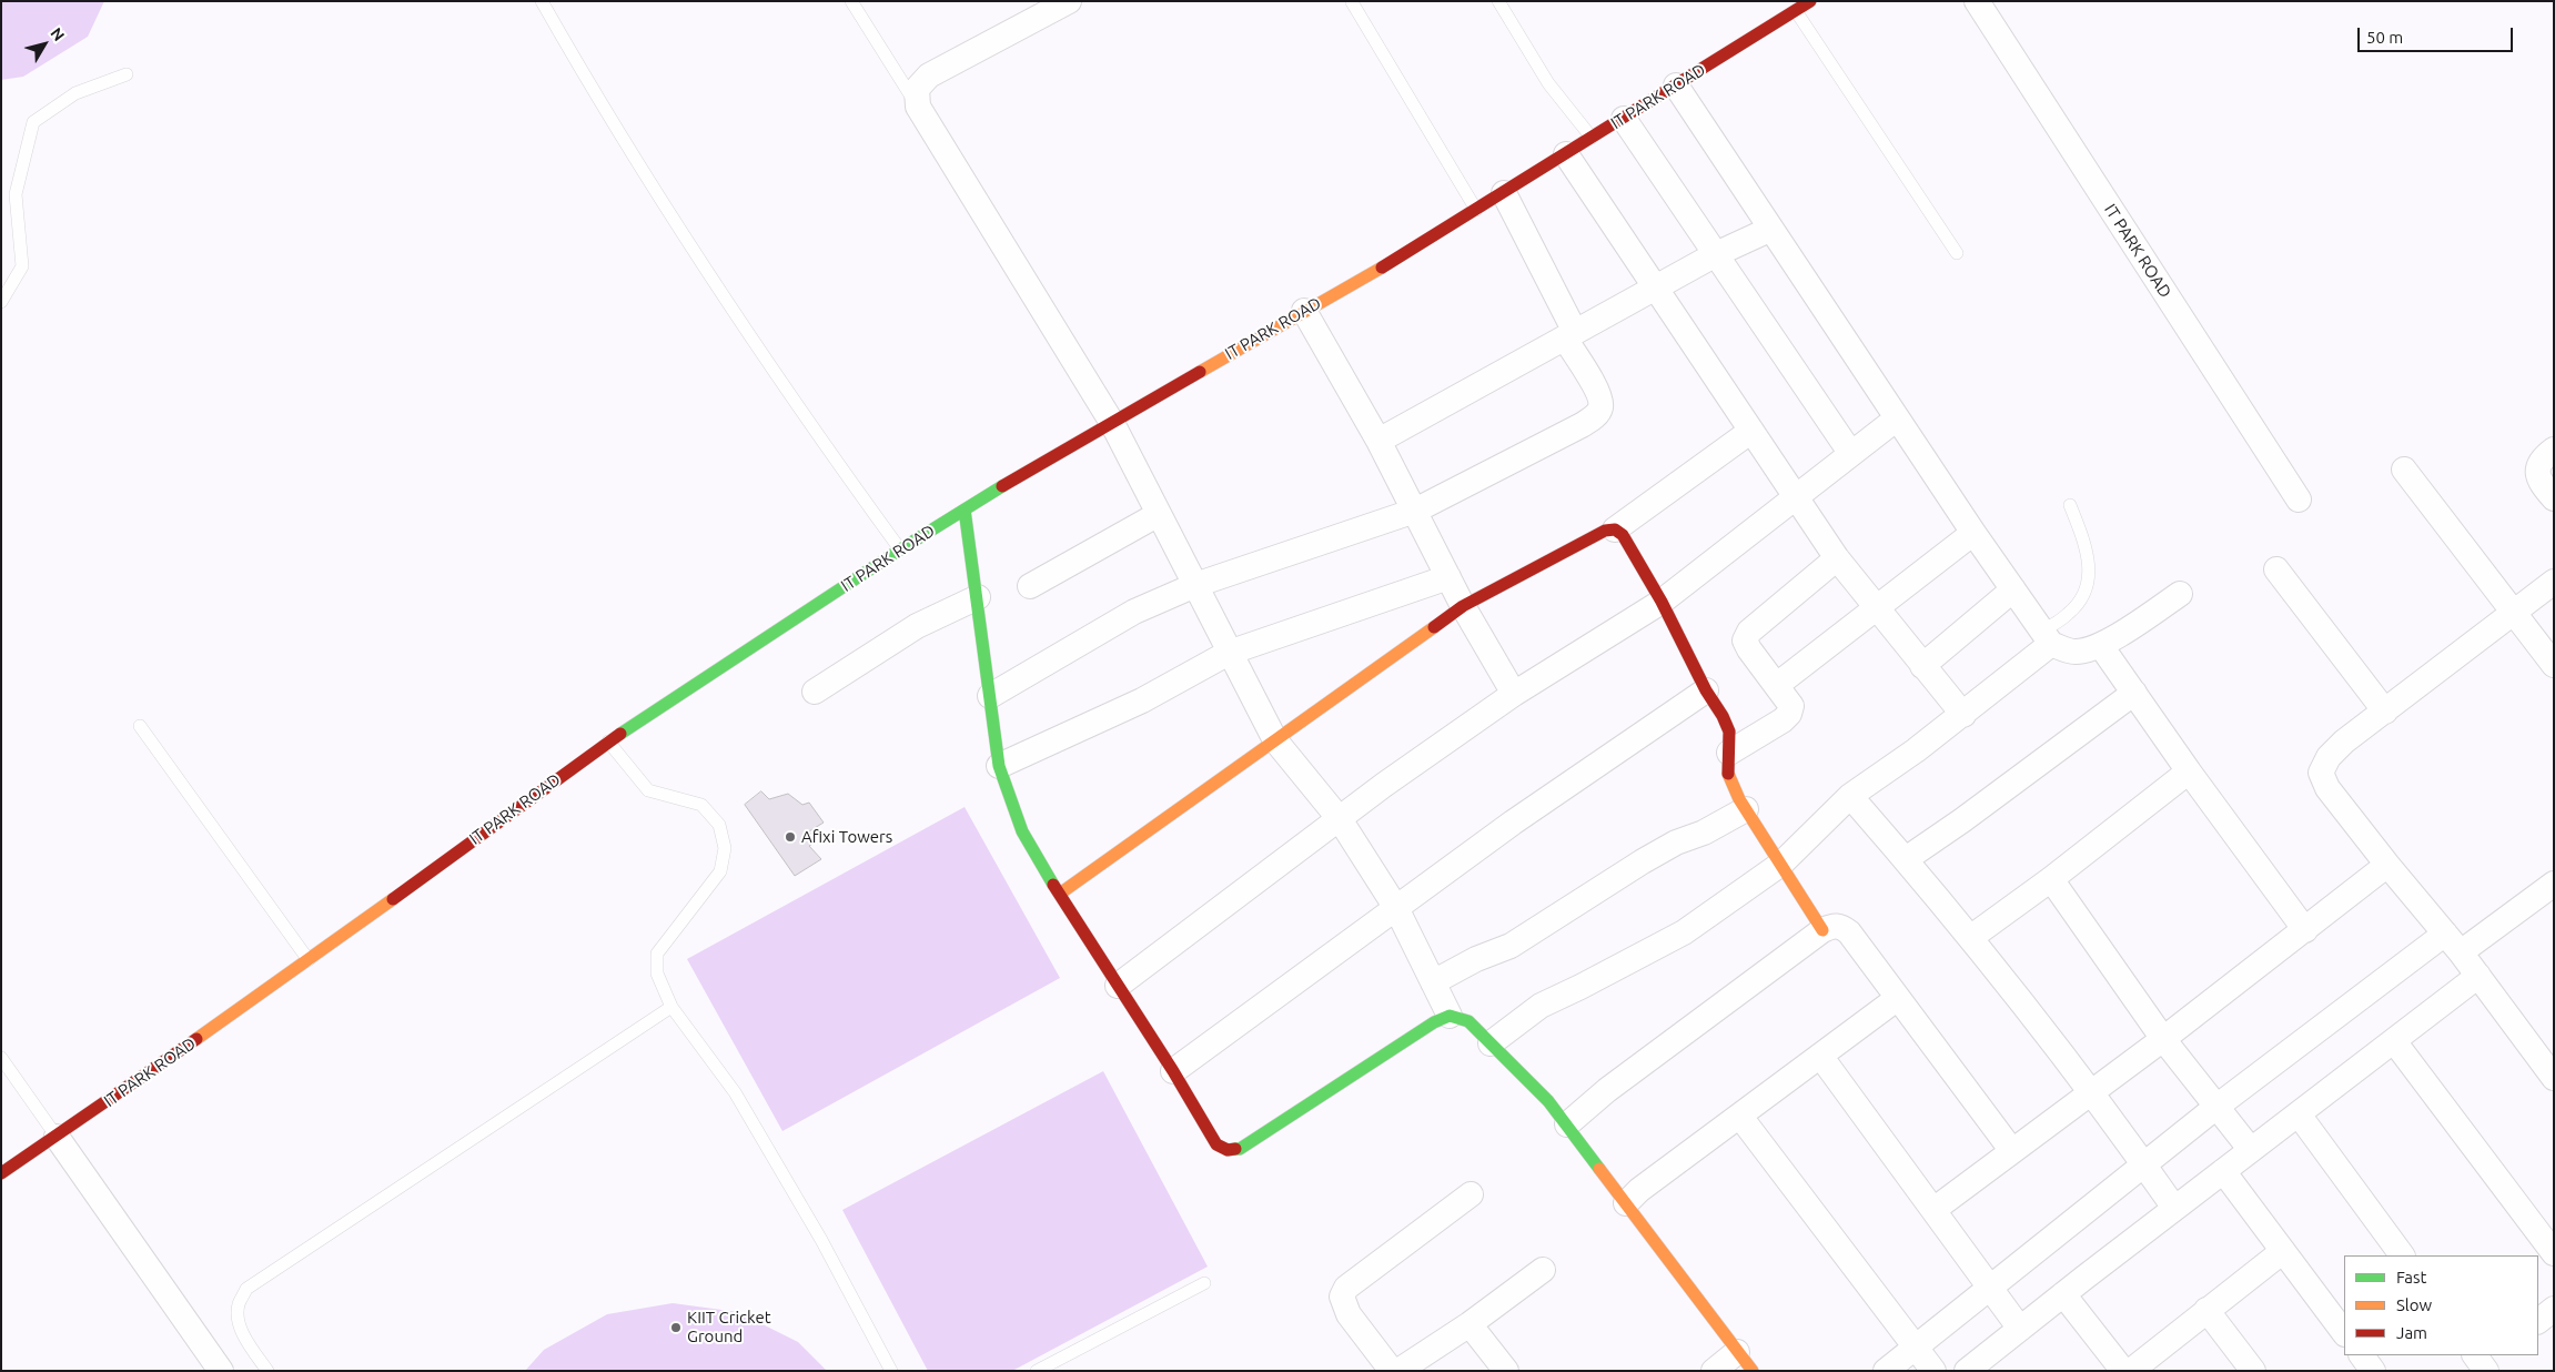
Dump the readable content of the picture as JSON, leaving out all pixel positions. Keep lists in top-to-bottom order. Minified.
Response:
{"streets":{"street":["IT PARK ROAD"]},"places":["Afixi Towers","KIIT Cricket Ground"],"legend":["Fast","Slow","Jam"],"scale_bar":"50 m","north":"top right"}
